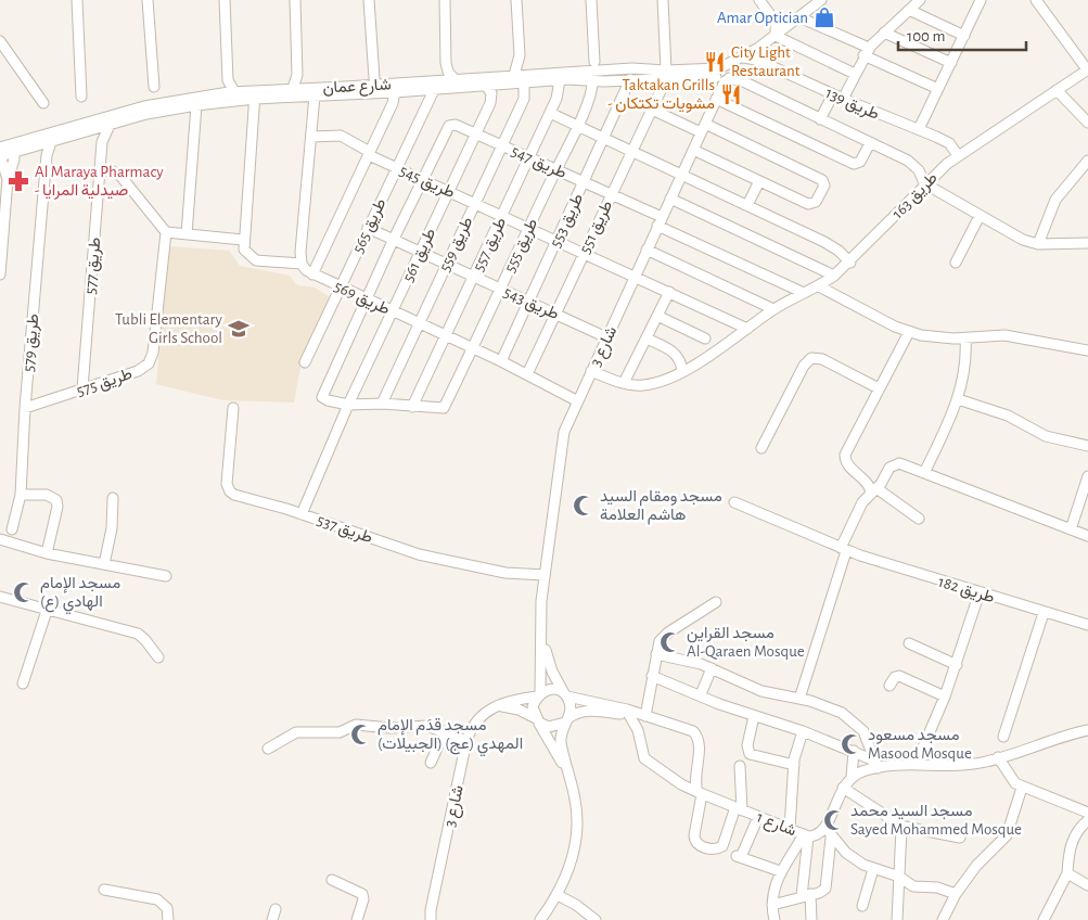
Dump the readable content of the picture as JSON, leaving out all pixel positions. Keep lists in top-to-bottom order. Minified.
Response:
{"streets":{"street":["شارع عمان","طريق 139","طريق 547","طريق 545","طريق 163","طريق 553","طريق 565","طريق 551","طريق 559","طريق 557","طريق 555","طريق 561","طريق 577","طريق 569","طريق 543","طريق 579","شارع 3","طريق 575","طريق 537","طريق 182","شارع 1"]},"crossings":[["شارع عمان","طريق 139"],["شارع عمان","طريق 553"],["شارع عمان","طريق 565"],["شارع عمان","طريق 551"],["شارع عمان","طريق 559"],["شارع عمان","طريق 557"],["شارع عمان","طريق 555"],["شارع عمان","طريق 561"],["شارع عمان","طريق 577"],["شارع عمان","طريق 579"],["شارع عمان","شارع 3"],["طريق 139","طريق 163"],["طريق 547","طريق 545"],["طريق 547","طريق 163"],["طريق 547","طريق 553"],["طريق 547","طريق 551"],["طريق 547","طريق 559"],["طريق 547","طريق 557"],["طريق 547","طريق 555"],["طريق 547","طريق 561"],["طريق 547","شارع 3"],["طريق 545","طريق 163"],["طريق 545","طريق 553"],["طريق 545","طريق 565"],["طريق 545","طريق 551"],["طريق 545","طريق 559"],["طريق 545","طريق 557"],["طريق 545","طريق 555"],["طريق 545","طريق 561"],["طريق 545","شارع 3"],["طريق 163","شارع 3"],["طريق 553","طريق 569"],["طريق 553","طريق 543"],["طريق 565","طريق 569"],["طريق 565","طريق 543"],["طريق 551","طريق 569"],["طريق 551","طريق 543"],["طريق 559","طريق 569"],["طريق 559","طريق 543"],["طريق 557","طريق 555"],["طريق 557","طريق 569"],["طريق 557","طريق 543"],["طريق 555","طريق 569"],["طريق 555","طريق 543"],["طريق 561","طريق 569"],["طريق 561","طريق 543"],["طريق 561","طريق 537"],["طريق 577","طريق 575"],["طريق 569","شارع 3"],["طريق 543","شارع 3"],["طريق 579","طريق 575"],["شارع 3","طريق 537"]],"places":{"shop":["Amar Optician"],"restaurant":["City Light Restaurant","Taktakan Grills - مشويات تكتكان"],"pharmacy":["Al Maraya Pharmacy - صيدلية المرايا"],"school or university":["Tubli Elementary Girls School"],"mosque":["مسجد ومقام السيد هاشم العلامة","مسجد الإمام الهادي (ع)","مسجد القراين Al-Qaraen Mosque","مسجد قدَم الإمام المهدي (عج) (الجبيلات)","مسجد مسعود Masood Mosque","مسجد السيد محمد Sayed Mohammed Mosque"]},"scale_bar":"100 m"}
